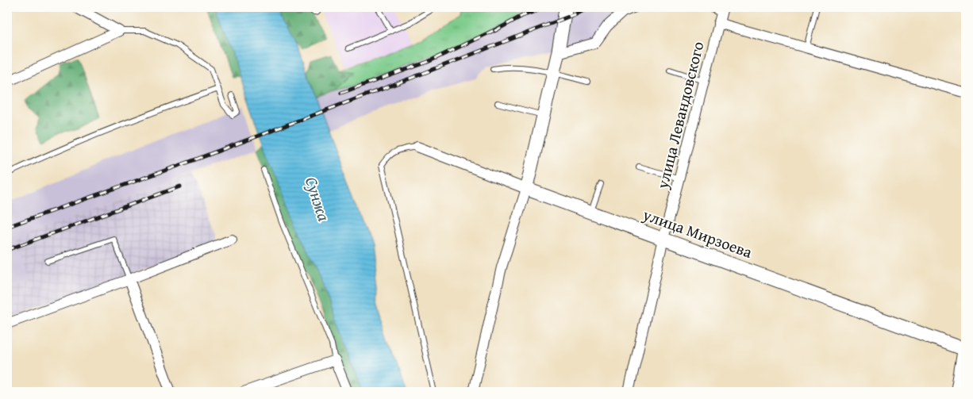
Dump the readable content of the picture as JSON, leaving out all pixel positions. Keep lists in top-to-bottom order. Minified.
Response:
{"streets":{"street":["улица Левандовского","улица Мирзоева"]},"crossings":[["улица Левандовского","улица Мирзоева"]],"water":["Сунжа"]}
